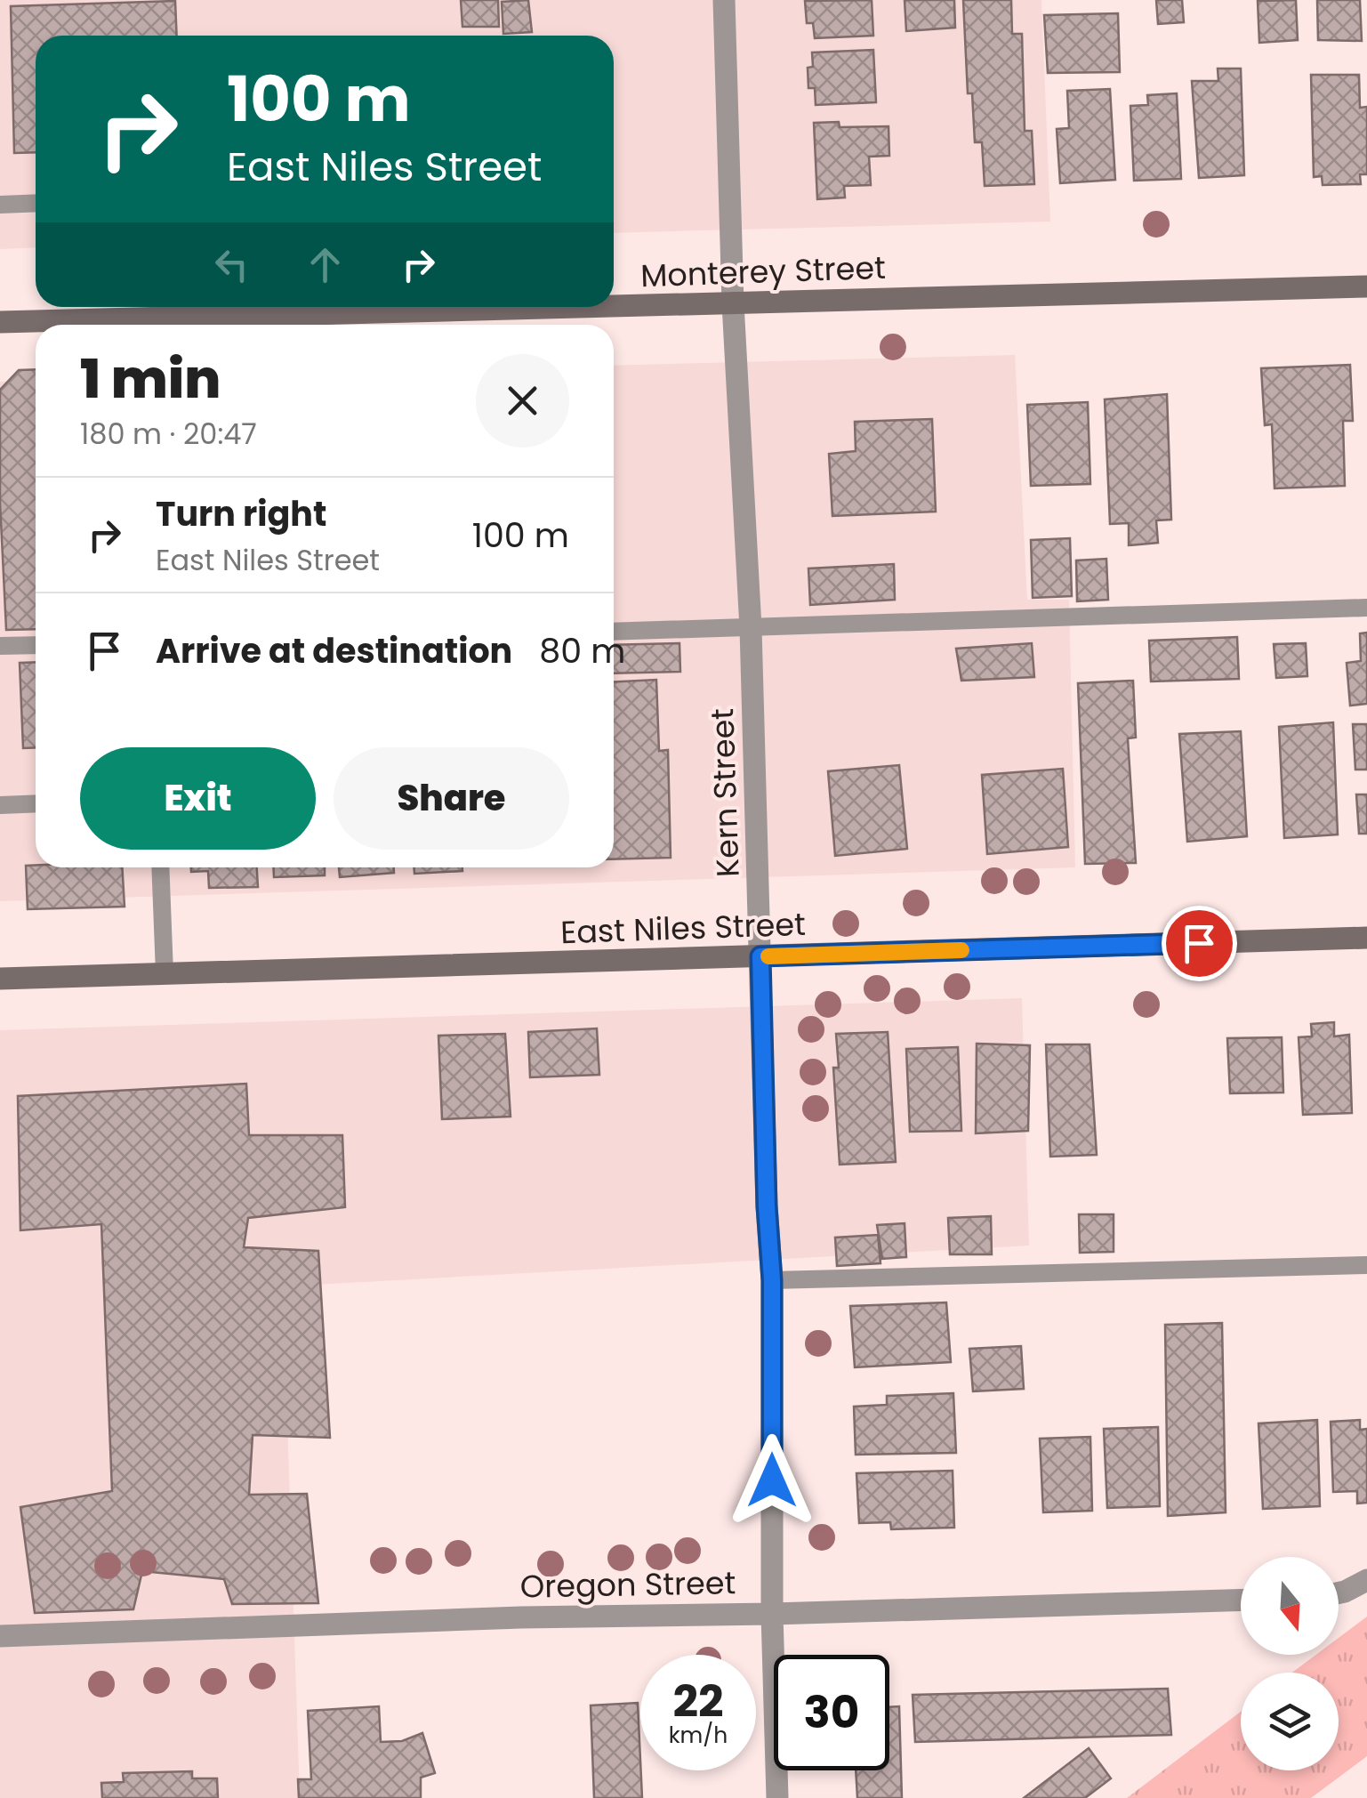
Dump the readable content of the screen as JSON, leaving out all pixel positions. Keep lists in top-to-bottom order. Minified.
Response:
{"streets":{"main road":["Monterey Street","East Niles Street"],"street":["Kern Street","Oregon Street"]},"crossings":[["Monterey Street","Kern Street"],["Kern Street","East Niles Street"],["Kern Street","Oregon Street"]],"north":"bottom","page":{"turn":["100 m","East Niles Street"],"heading":["1 min","180 m · 20:47"],"list":[{"name":"Turn right","note":"East Niles Street","value":"100 m"},{"name":"Arrive at destination","value":"80 m"}],"buttons":["Exit","Share"],"speed":"22 km/h","limit":"30"}}
